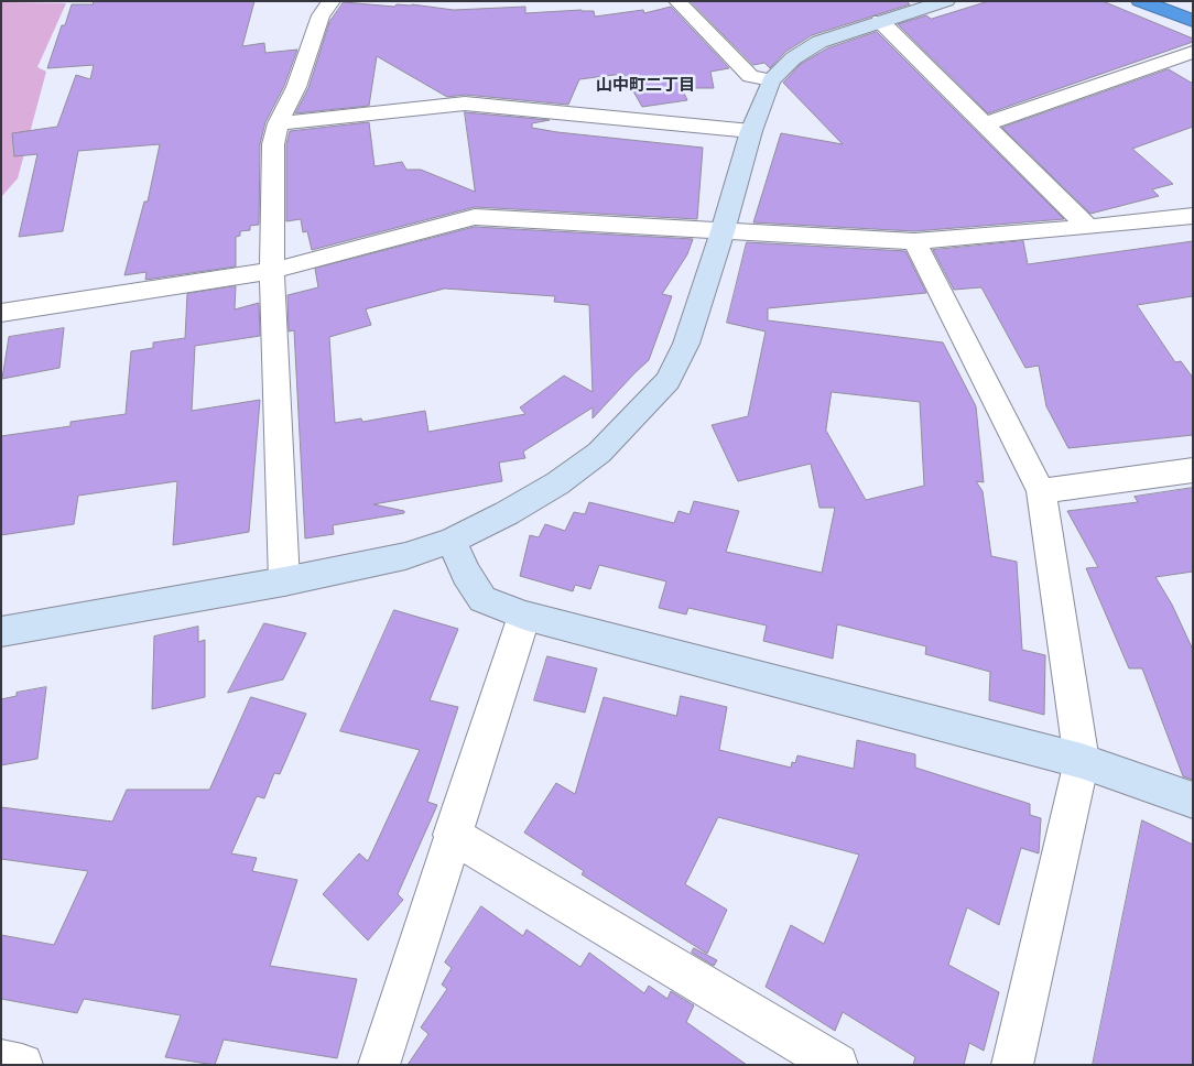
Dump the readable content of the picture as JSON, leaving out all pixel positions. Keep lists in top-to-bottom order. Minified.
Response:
{"districts":["山中町二丁目"]}
